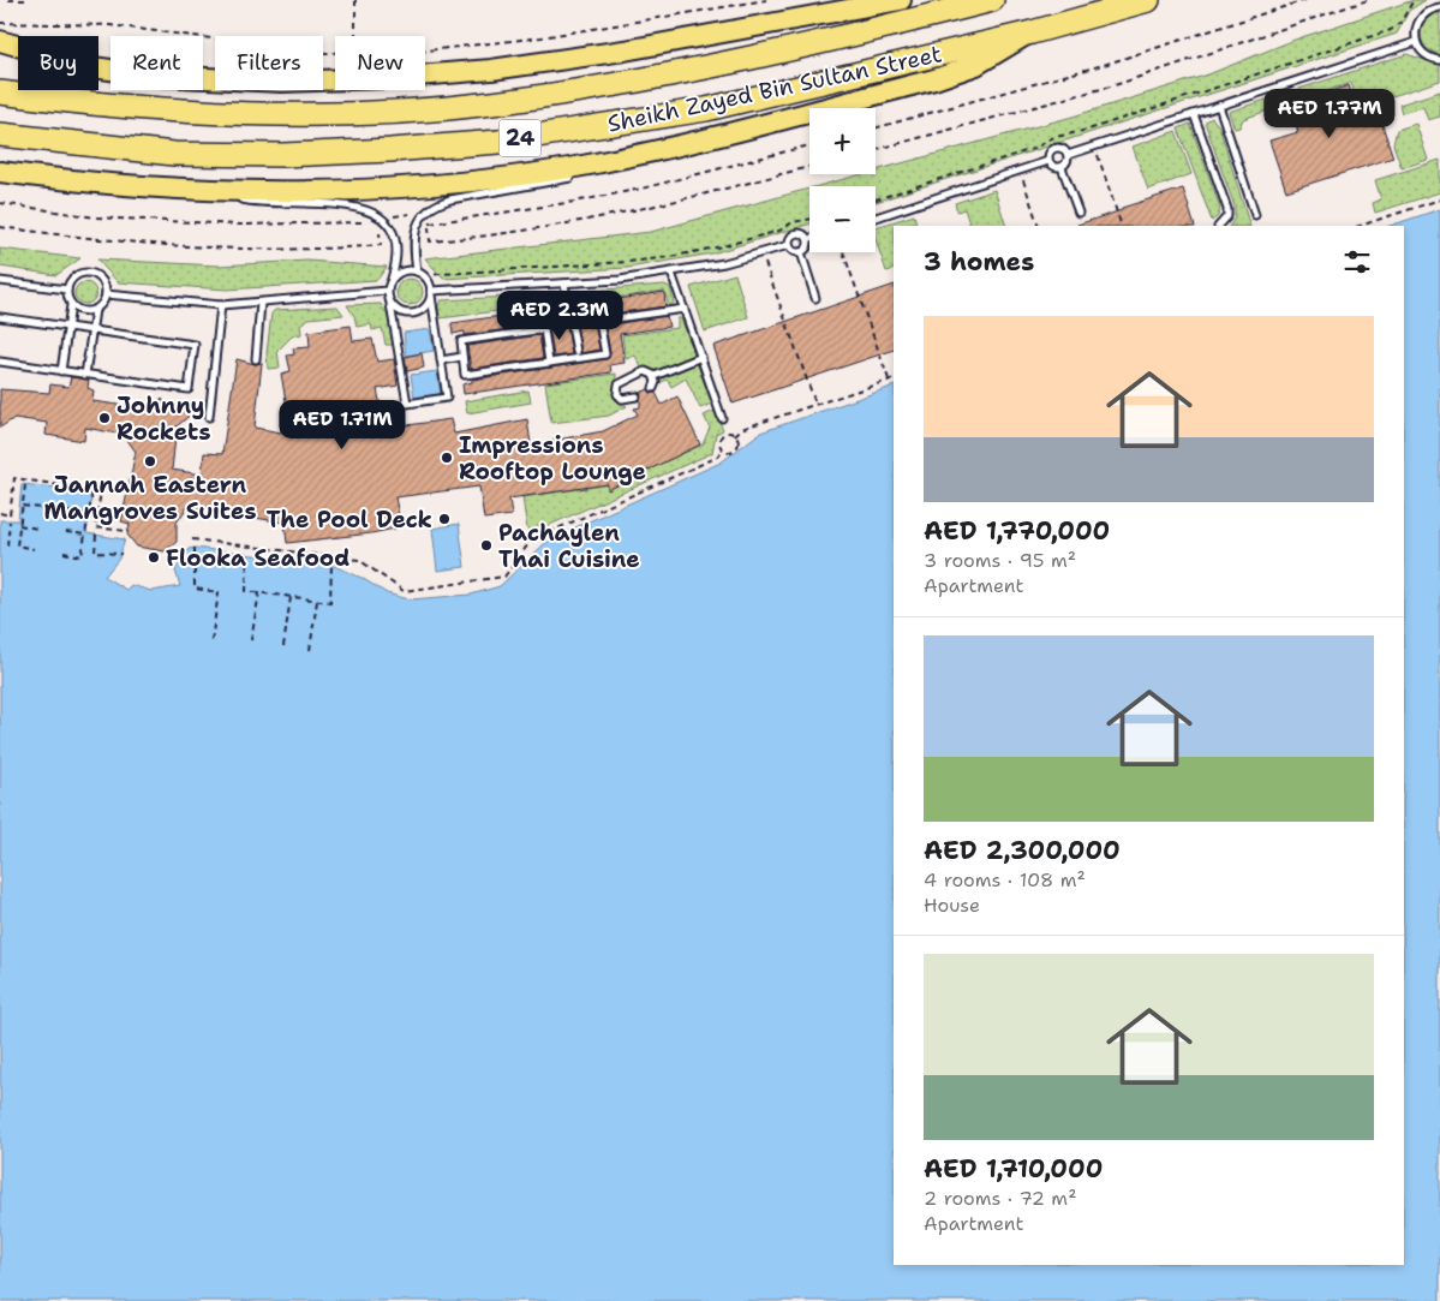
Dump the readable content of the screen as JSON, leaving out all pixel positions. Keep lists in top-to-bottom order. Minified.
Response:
{"streets":{"highway":["Sheikh Zayed Bin Sultan Street","24"]},"places":["Johnny Rockets","Impressions Rooftop Lounge","Jannah Eastern Mangroves Suites","The Pool Deck","Pachaylen Thai Cuisine","Flooka Seafood"],"page":{"chip":["Buy","Rent","Filters","New"],"price":["AED 1.77M","AED 2.3M","AED 1.71M"],"map_buttons":["+","−"],"heading":"3 homes","list":[{"name":"AED 1,770,000","note":"3 rooms · 95 m² · Apartment"},{"name":"AED 2,300,000","note":"4 rooms · 108 m² · House"},{"name":"AED 1,710,000","note":"2 rooms · 72 m² · Apartment"}]}}
